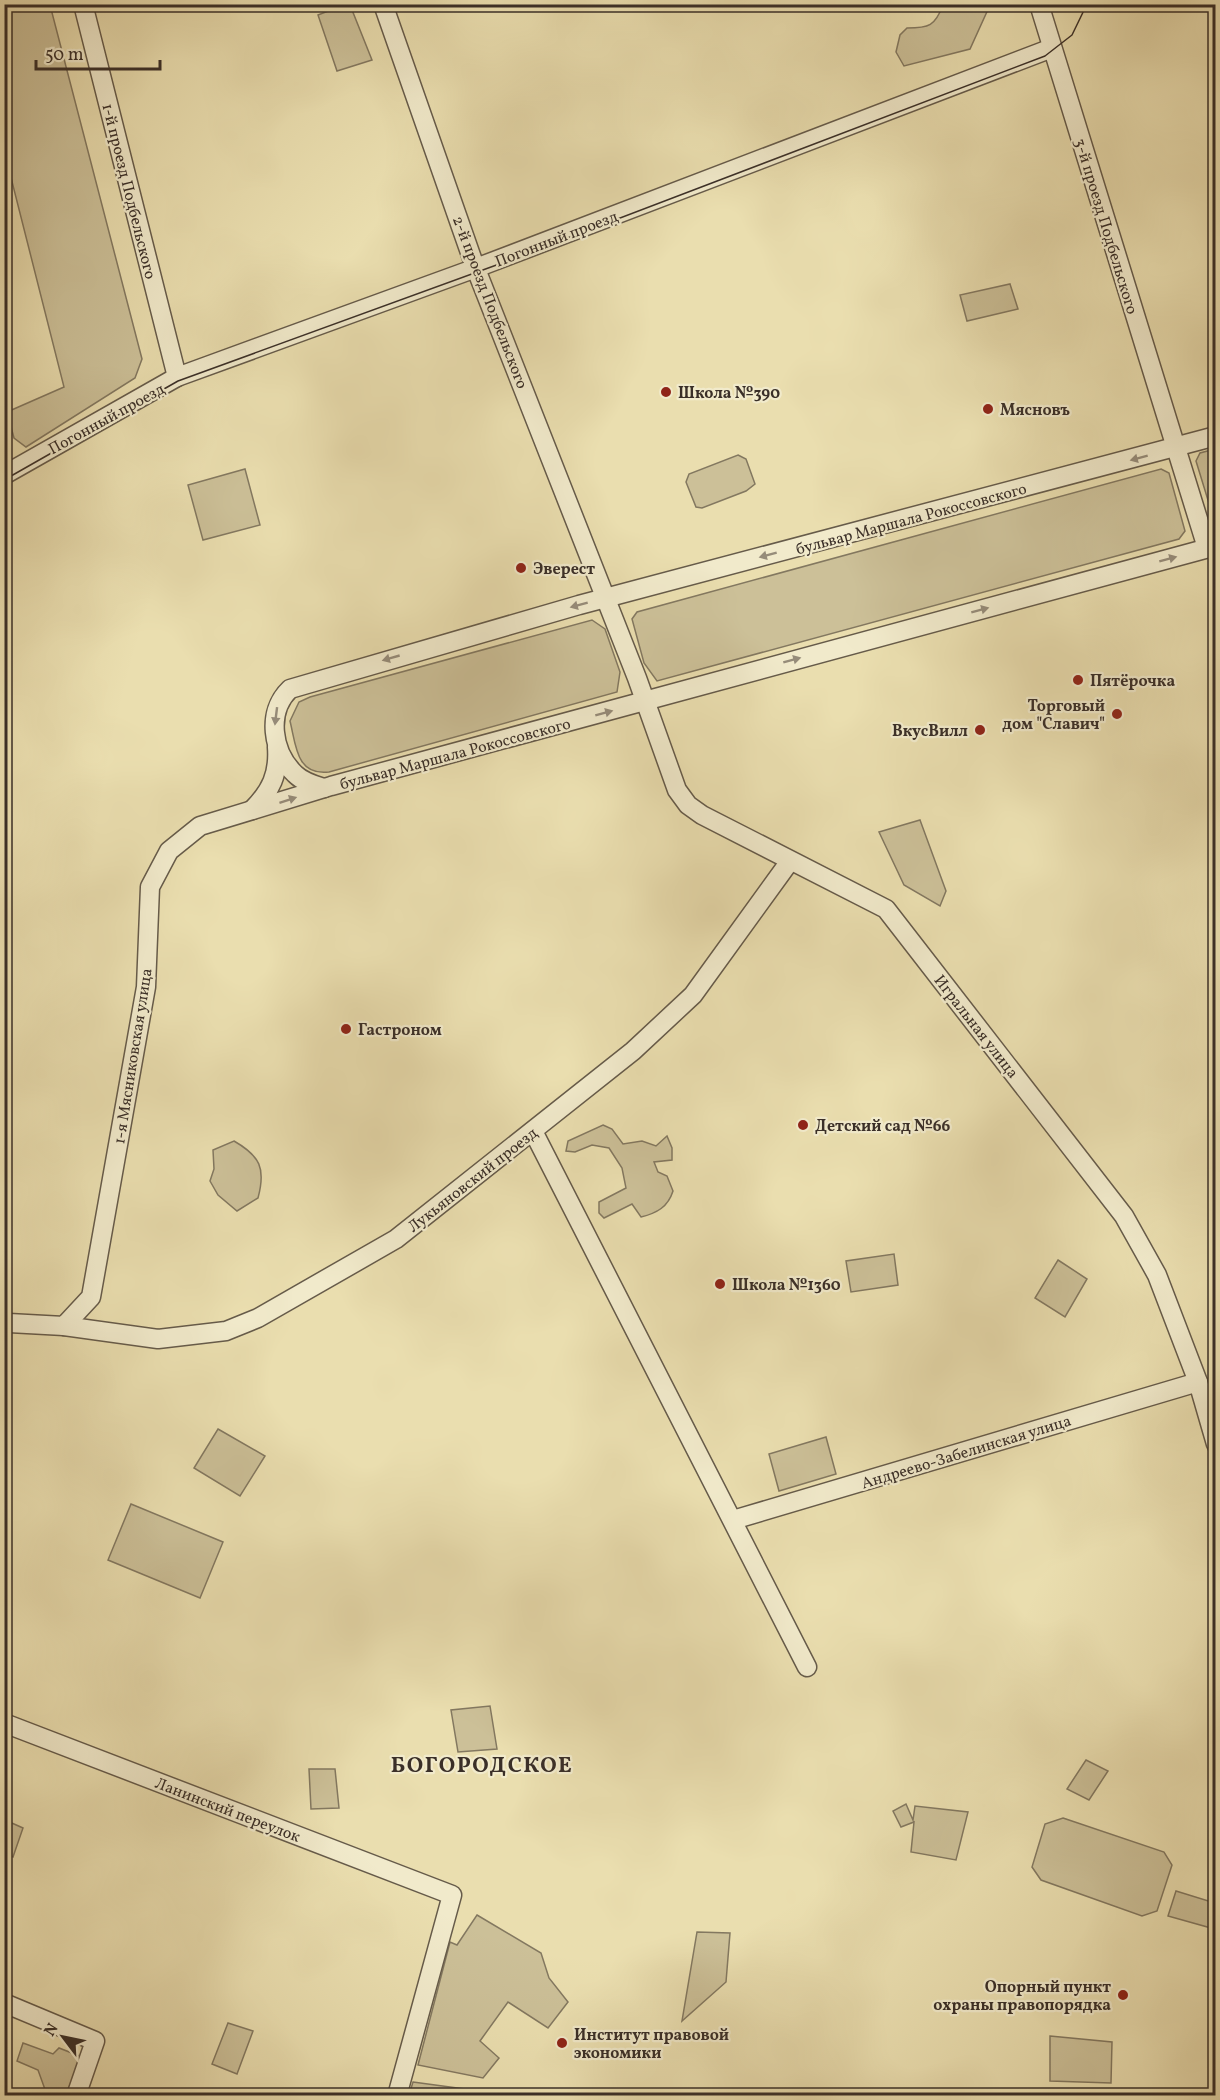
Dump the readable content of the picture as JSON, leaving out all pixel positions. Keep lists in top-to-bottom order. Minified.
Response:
{"streets":{"street":["1-й проезд Подбельского","3-й проезд Подбельского","Погонный проезд","2-й проезд Подбельского","бульвар Маршала Рокоссовского","Игральная улица","1-я Мясниковская улица","Лукьяновский проезд","Андреево-Забелинская улица","Ланинский переулок"]},"crossings":[["1-й проезд Подбельского","Погонный проезд"],["3-й проезд Подбельского","Погонный проезд"],["3-й проезд Подбельского","бульвар Маршала Рокоссовского"],["Погонный проезд","2-й проезд Подбельского"],["2-й проезд Подбельского","бульвар Маршала Рокоссовского"],["бульвар Маршала Рокоссовского","Игральная улица"],["бульвар Маршала Рокоссовского","1-я Мясниковская улица"],["Игральная улица","Лукьяновский проезд"],["Игральная улица","Андреево-Забелинская улица"],["1-я Мясниковская улица","Лукьяновский проезд"]],"districts":["БОГОРОДСКОЕ"],"places":["Школа №390","Мясновъ","Эверест","Пятёрочка","Торговый дом \"Славич\"","ВкусВилл","Гастроном","Детский сад №66","Школа №1360","Опорный пункт охраны правопорядка","Институт правовой экономики"],"scale_bar":"50 m","north":"top left"}
